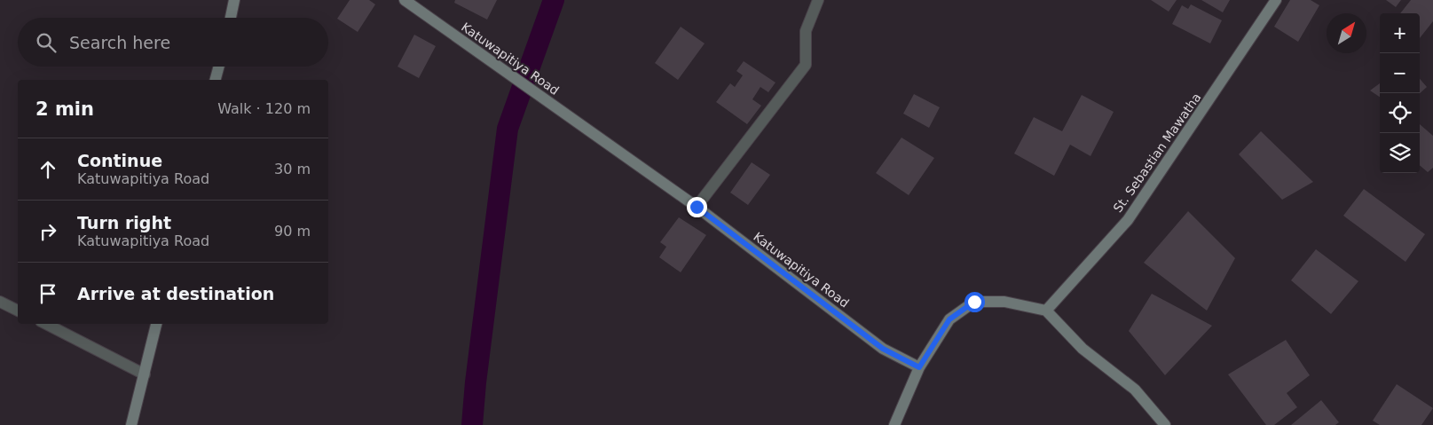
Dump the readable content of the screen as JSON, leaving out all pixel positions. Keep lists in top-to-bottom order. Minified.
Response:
{"streets":{"street":["Katuwapitiya Road","St. Sebastian Mawatha"]},"north":"top right","page":{"map_buttons":["+","−"],"search":"Search here","heading":["2 min","Walk · 120 m"],"list":[["Continue","Katuwapitiya Road","30 m"],["Turn right","Katuwapitiya Road","90 m"],"Arrive at destination"]}}
